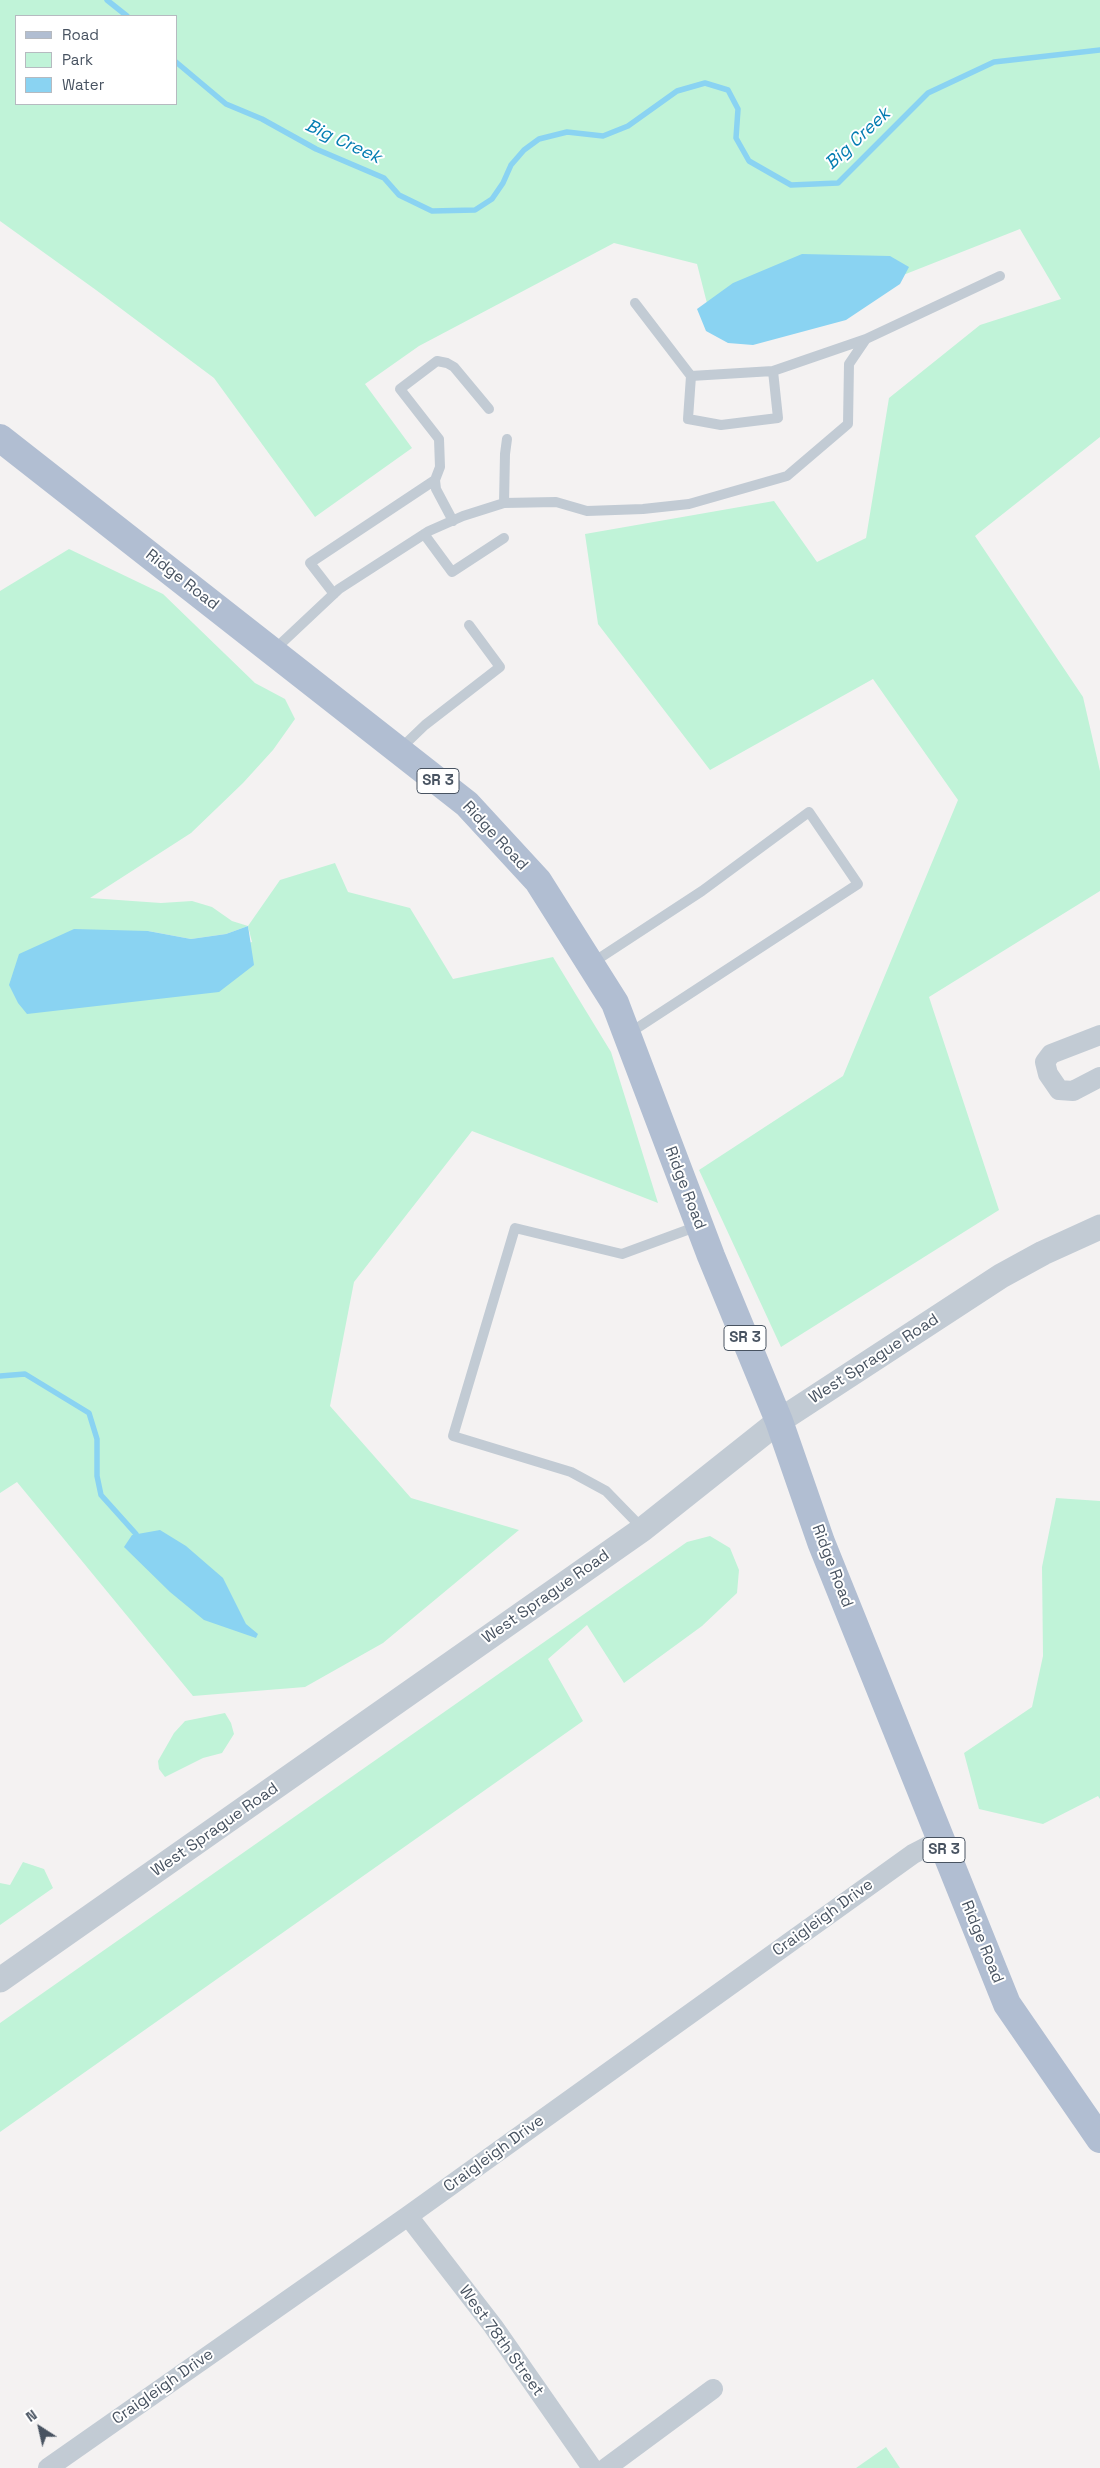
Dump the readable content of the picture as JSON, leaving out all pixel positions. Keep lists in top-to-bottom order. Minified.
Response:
{"streets":{"main road":["Ridge Road","SR 3"],"street":["West Sprague Road","Craigleigh Drive","West 78th Street"]},"crossings":[["Ridge Road","West Sprague Road"],["Ridge Road","Craigleigh Drive"],["Craigleigh Drive","West 78th Street"]],"water":["Big Creek"],"legend":["Road","Park","Water"],"north":"top left"}
